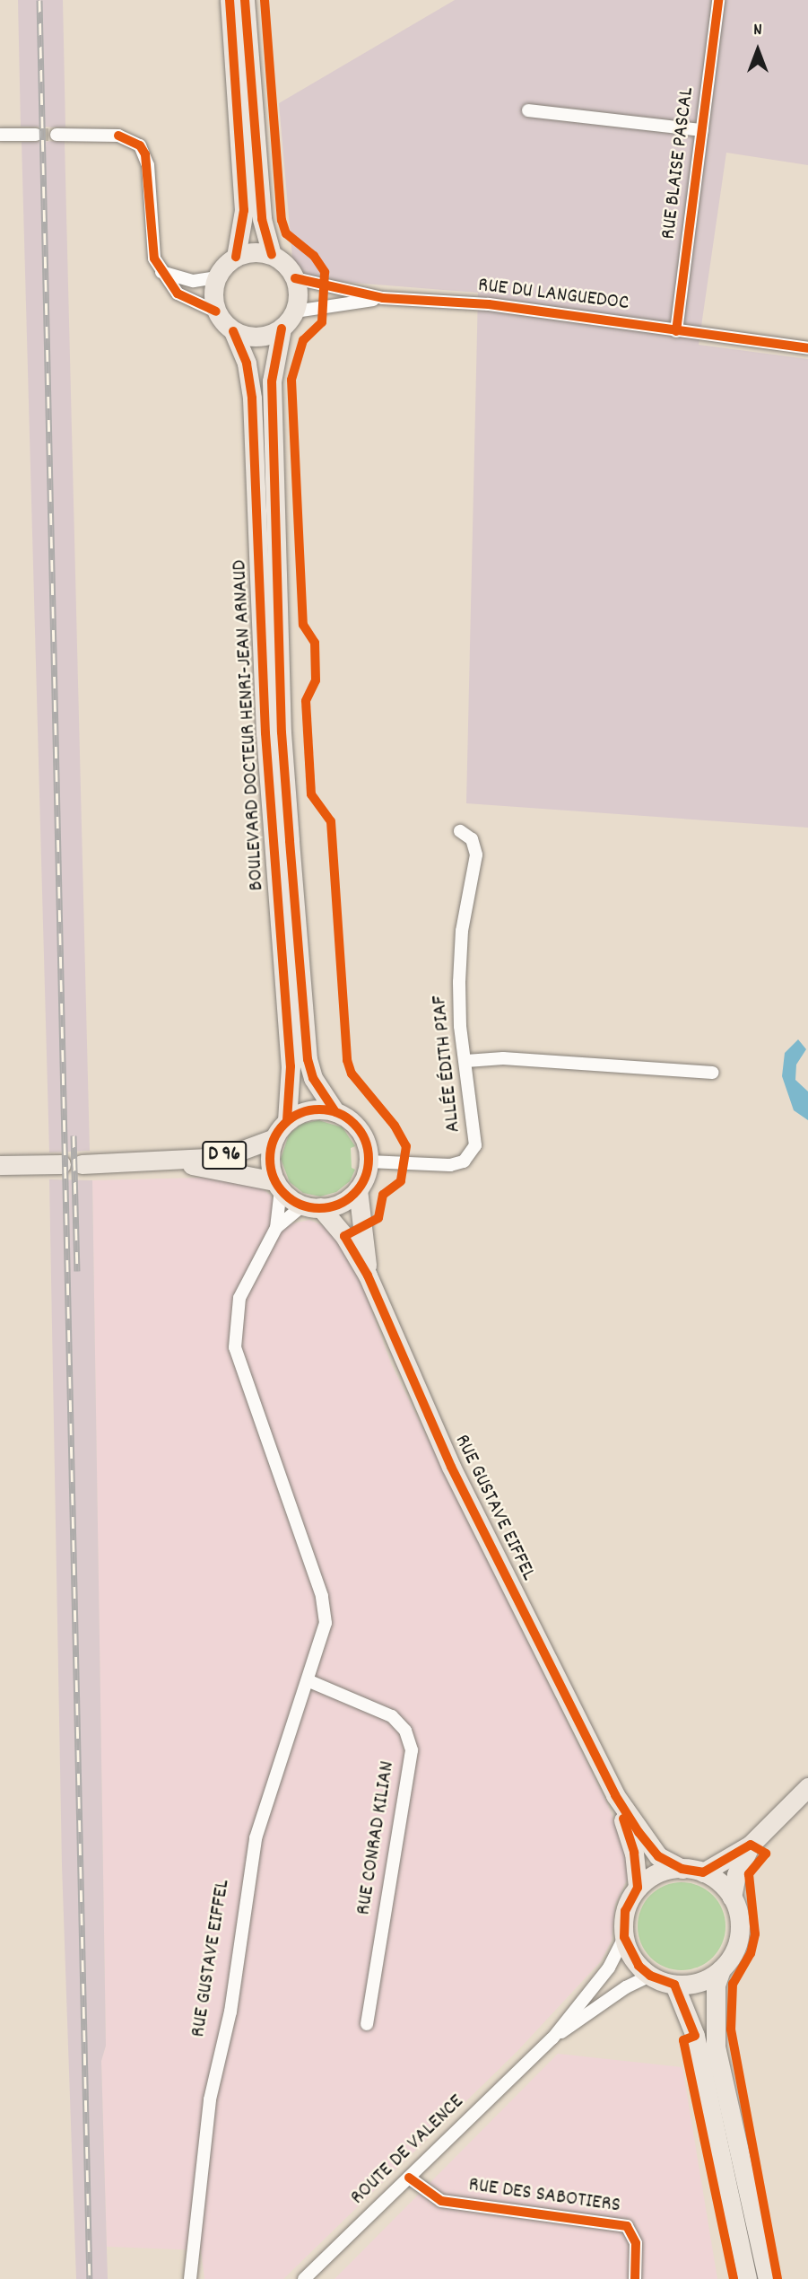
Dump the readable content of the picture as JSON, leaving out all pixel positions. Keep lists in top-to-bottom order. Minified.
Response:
{"streets":{"main road":["BOULEVARD DOCTEUR HENRI-JEAN ARNAUD","D 96","RUE GUSTAVE EIFFEL"],"street":["RUE BLAISE PASCAL","RUE DU LANGUEDOC","ALLÉE ÉDITH PIAF","RUE CONRAD KILIAN","ROUTE DE VALENCE","RUE DES SABOTIERS"]},"crossings":[["RUE BLAISE PASCAL","RUE DU LANGUEDOC"],["RUE DU LANGUEDOC","BOULEVARD DOCTEUR HENRI-JEAN ARNAUD"],["BOULEVARD DOCTEUR HENRI-JEAN ARNAUD","ALLÉE ÉDITH PIAF"],["BOULEVARD DOCTEUR HENRI-JEAN ARNAUD","D 96"],["BOULEVARD DOCTEUR HENRI-JEAN ARNAUD","RUE GUSTAVE EIFFEL"],["ALLÉE ÉDITH PIAF","D 96"],["ALLÉE ÉDITH PIAF","RUE GUSTAVE EIFFEL"],["D 96","RUE GUSTAVE EIFFEL"],["RUE GUSTAVE EIFFEL","RUE CONRAD KILIAN"],["ROUTE DE VALENCE","RUE DES SABOTIERS"]],"north":"top"}
